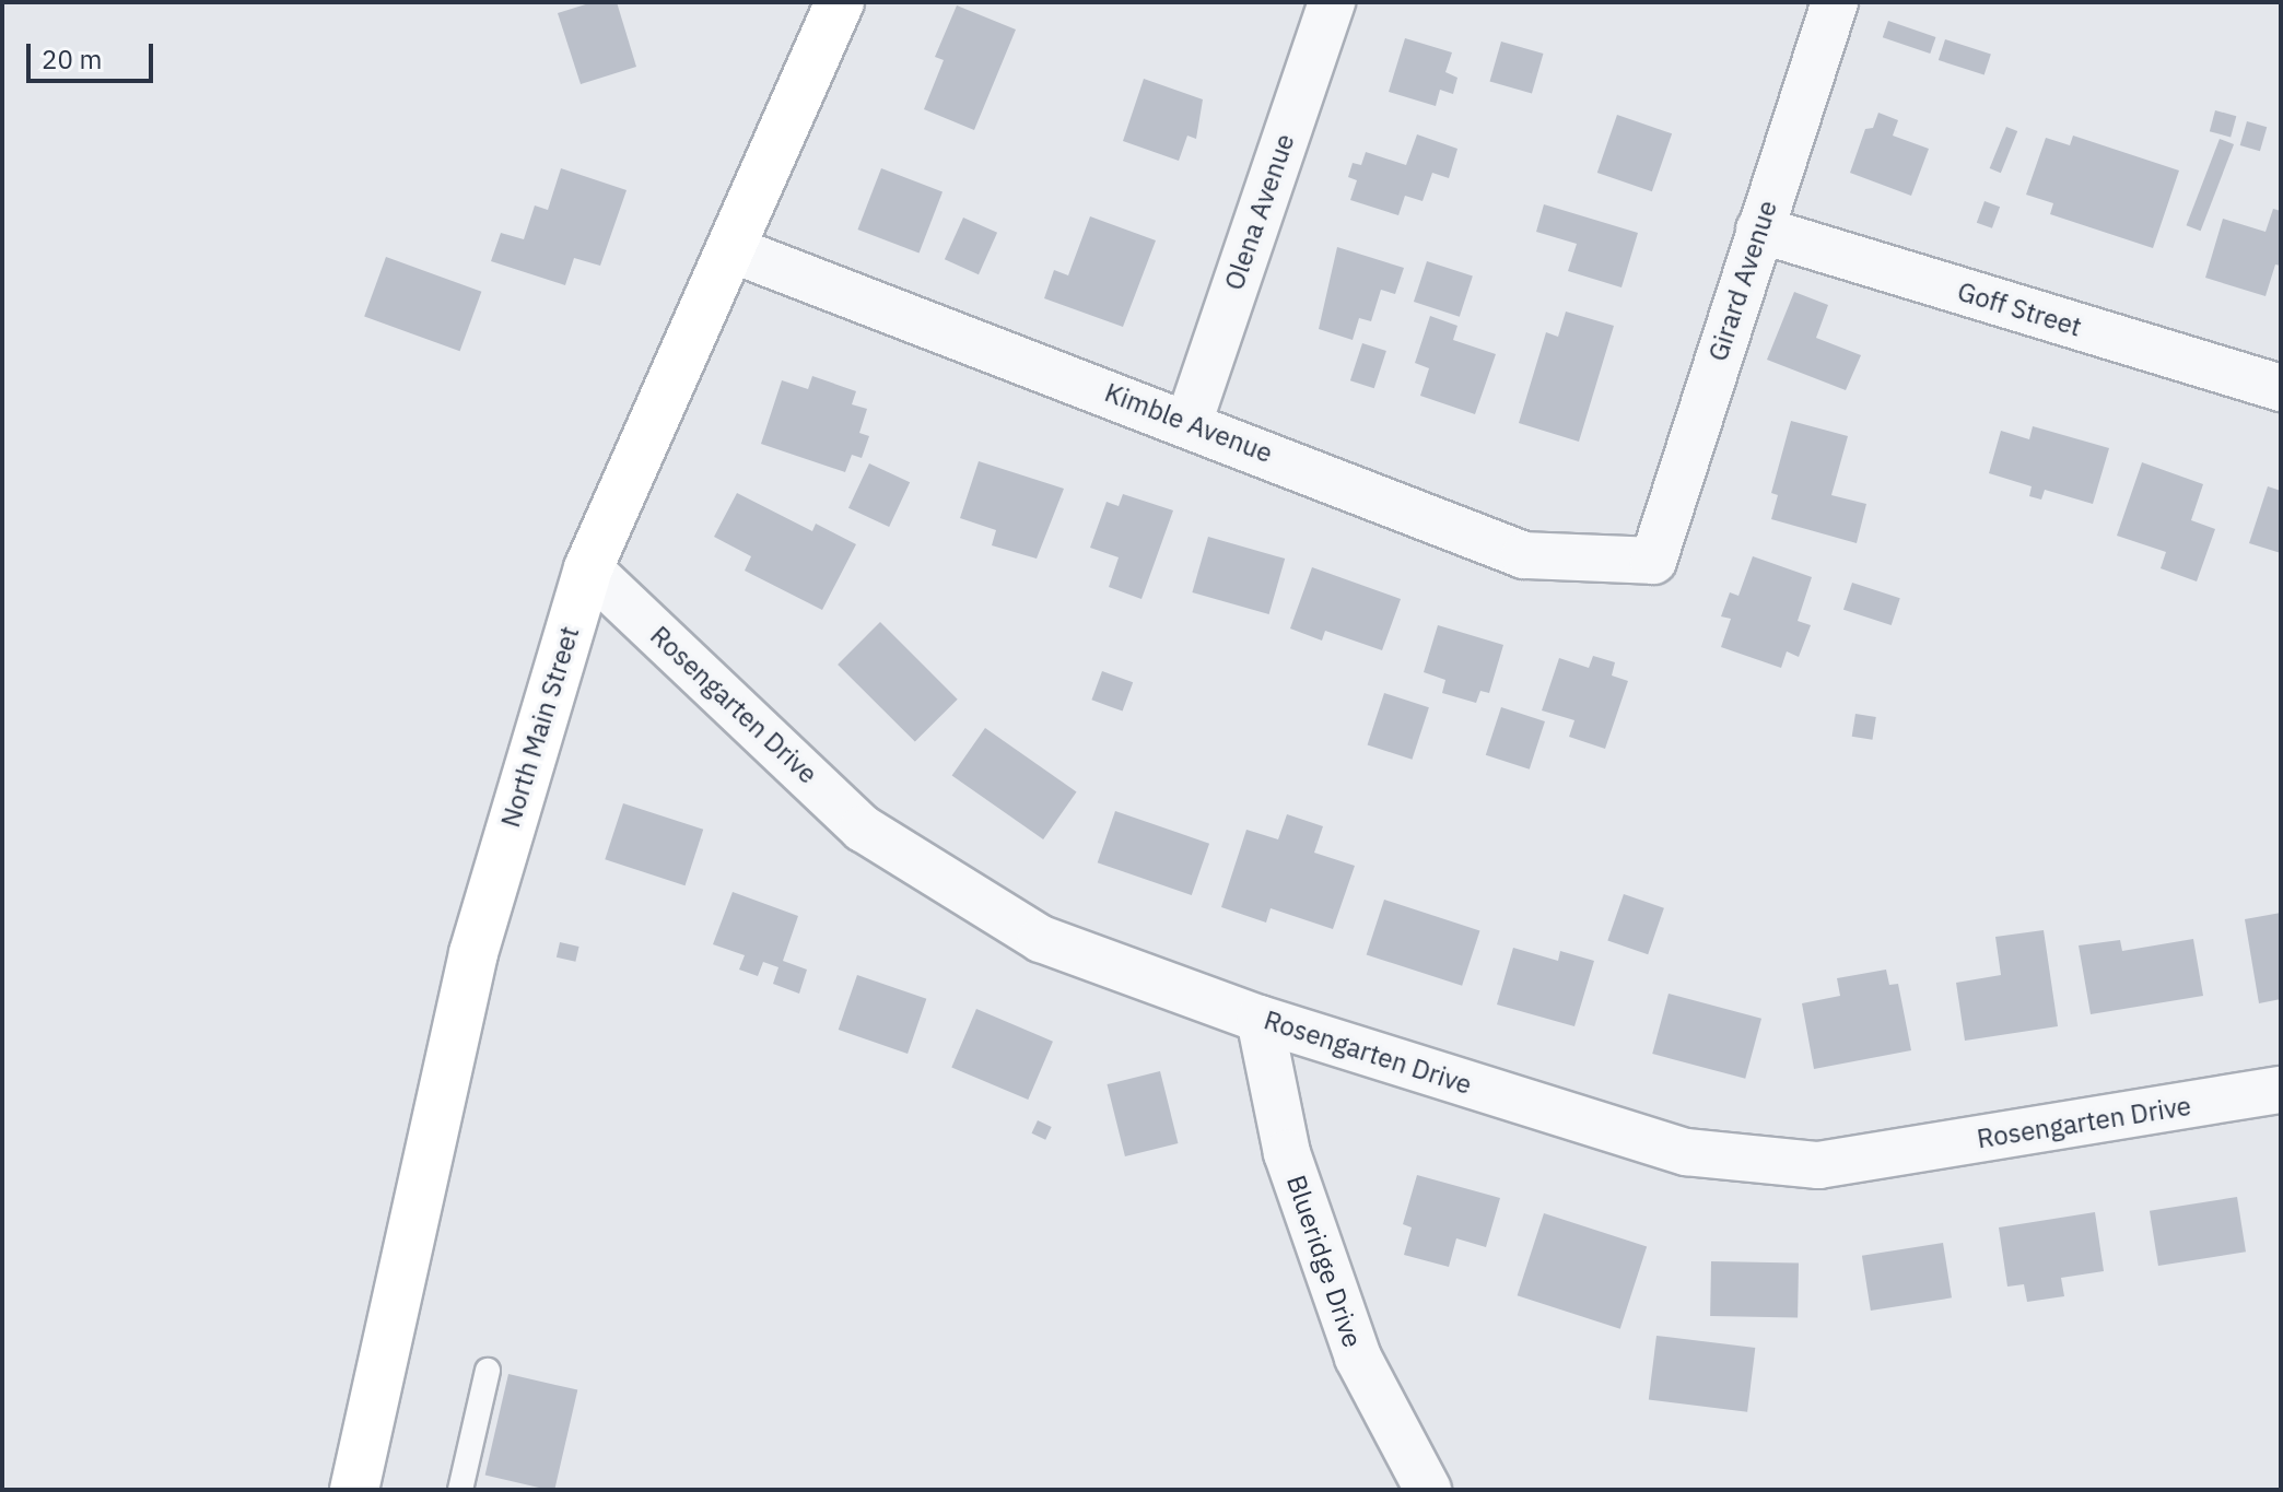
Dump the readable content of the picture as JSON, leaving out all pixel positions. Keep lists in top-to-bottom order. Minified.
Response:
{"streets":{"main road":["North Main Street"],"street":["Olena Avenue","Girard Avenue","Goff Street","Kimble Avenue","Rosengarten Drive","Blueridge Drive"]},"crossings":[["Olena Avenue","Kimble Avenue"],["Girard Avenue","Goff Street"],["Girard Avenue","Kimble Avenue"],["Kimble Avenue","North Main Street"],["Rosengarten Drive","North Main Street"],["Rosengarten Drive","Blueridge Drive"]],"scale_bar":"20 m"}
